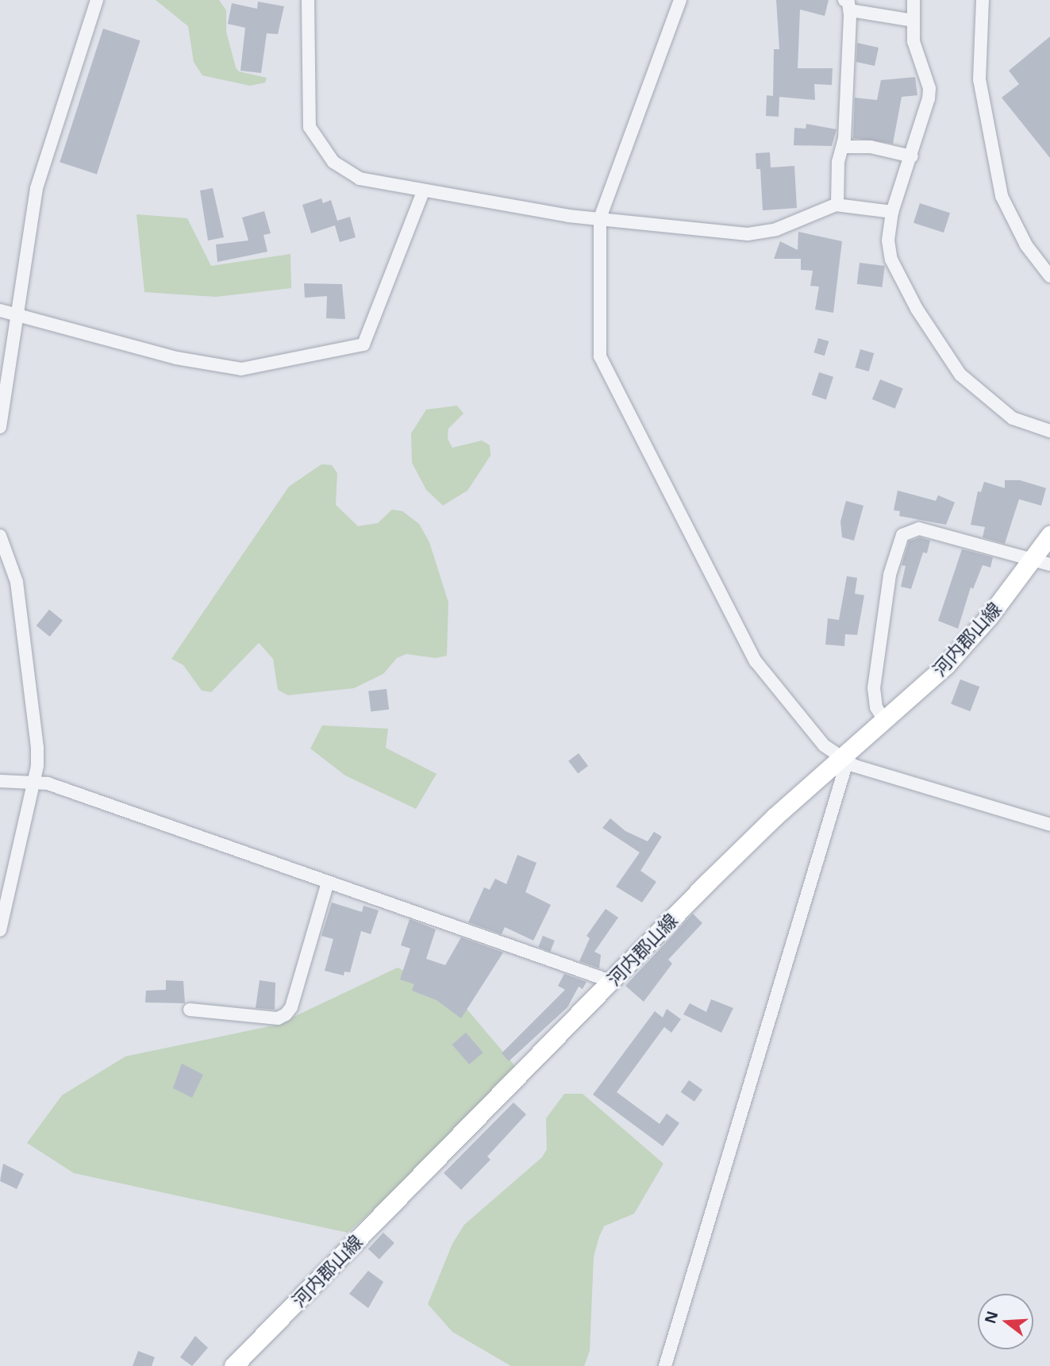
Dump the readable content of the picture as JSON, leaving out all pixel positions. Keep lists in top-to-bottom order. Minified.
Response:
{"streets":{"main road":["河内郡山線"]},"north":"left"}
